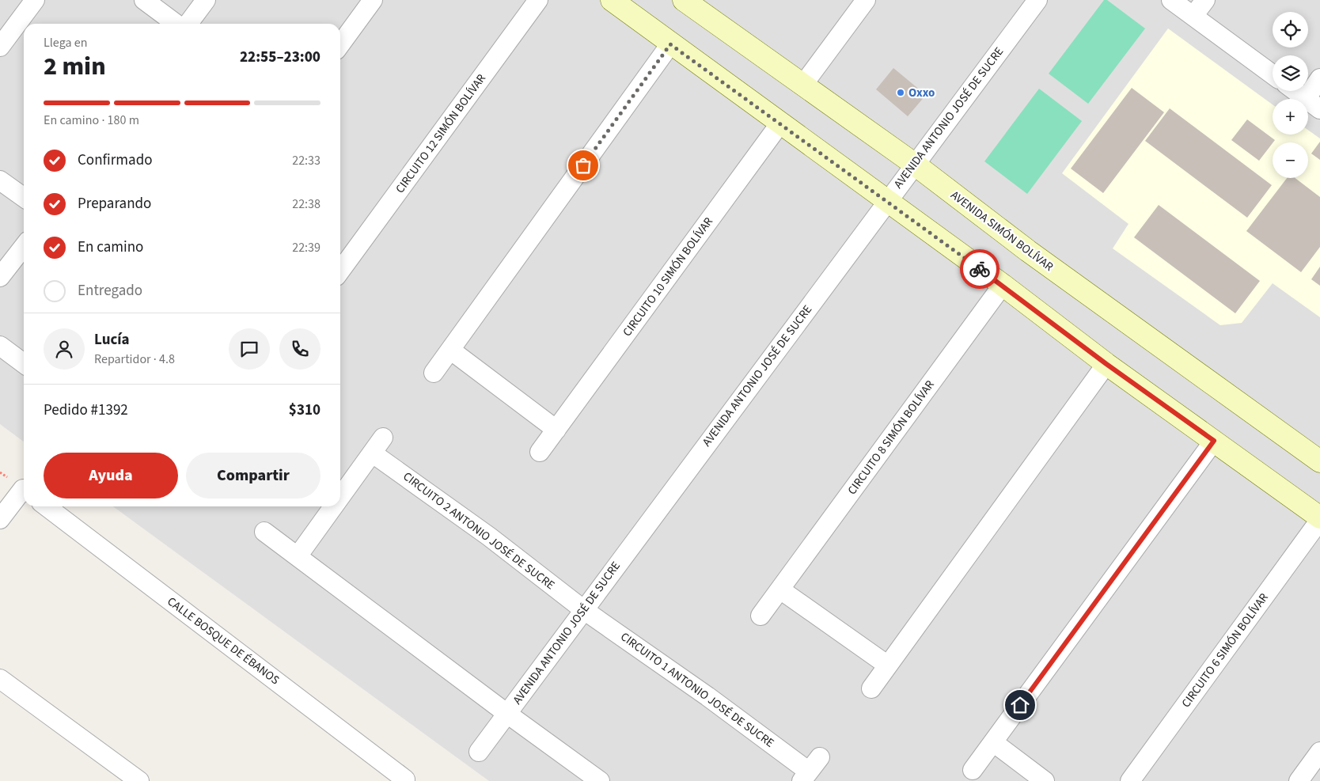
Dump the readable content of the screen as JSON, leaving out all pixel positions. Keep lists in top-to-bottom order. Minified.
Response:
{"streets":{"main road":["AVENIDA SIMÓN BOLÍVAR"],"street":["AVENIDA ANTONIO JOSÉ DE SUCRE","CIRCUITO 12 SIMÓN BOLÍVAR","CIRCUITO 10 SIMÓN BOLÍVAR","CIRCUITO 8 SIMÓN BOLÍVAR","CIRCUITO 2 ANTONIO JOSÉ DE SUCRE","CALLE BOSQUE DE ÉBANOS","CIRCUITO 6 SIMÓN BOLÍVAR","CIRCUITO 1 ANTONIO JOSÉ DE SUCRE"]},"crossings":[["AVENIDA ANTONIO JOSÉ DE SUCRE","AVENIDA SIMÓN BOLÍVAR"],["AVENIDA ANTONIO JOSÉ DE SUCRE","CIRCUITO 2 ANTONIO JOSÉ DE SUCRE"],["AVENIDA ANTONIO JOSÉ DE SUCRE","CIRCUITO 1 ANTONIO JOSÉ DE SUCRE"],["CIRCUITO 2 ANTONIO JOSÉ DE SUCRE","CIRCUITO 1 ANTONIO JOSÉ DE SUCRE"]],"places":["Oxxo"],"page":{"map_buttons":["+","−"],"heading":["2 min","Llega en","22:55–23:00"],"panel":["Lucía","Repartidor · 4.8","Pedido #1392","$310"],"bar":"En camino · 180 m","list":[["Confirmado","22:33"],["Preparando","22:38"],["En camino","22:39"],"Entregado"],"buttons":["Ayuda","Compartir"]}}
